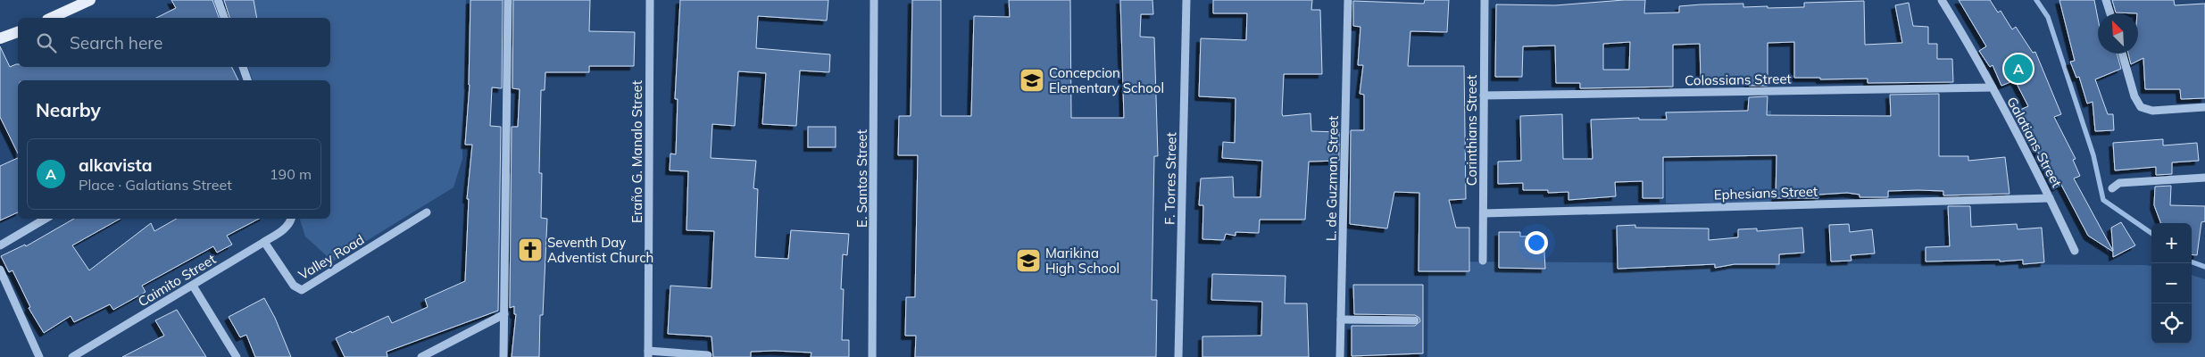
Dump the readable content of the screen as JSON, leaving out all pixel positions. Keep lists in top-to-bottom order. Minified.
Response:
{"streets":{"street":["Colossians Street","Corinthians Street","Galatians Street","Eraño G. Manalo Street","E. Santos Street","F. Torres Street","L. de Guzman Street","Ephesians Street","Valley Road","Caimito Street"]},"crossings":[["Colossians Street","Corinthians Street"],["Colossians Street","Galatians Street"],["Corinthians Street","Ephesians Street"],["Galatians Street","Ephesians Street"],["Valley Road","Caimito Street"]],"places":{"school or university":["Concepcion Elementary School","Marikina High School"],"church":["Seventh Day Adventist Church"]},"north":"top left","page":{"search":"Search here","pins":"A","heading":"Nearby","list":[{"mark":"A","name":"alkavista","note":"Place · Galatians Street","value":"190 m"}],"map_buttons":["+","−"]}}
